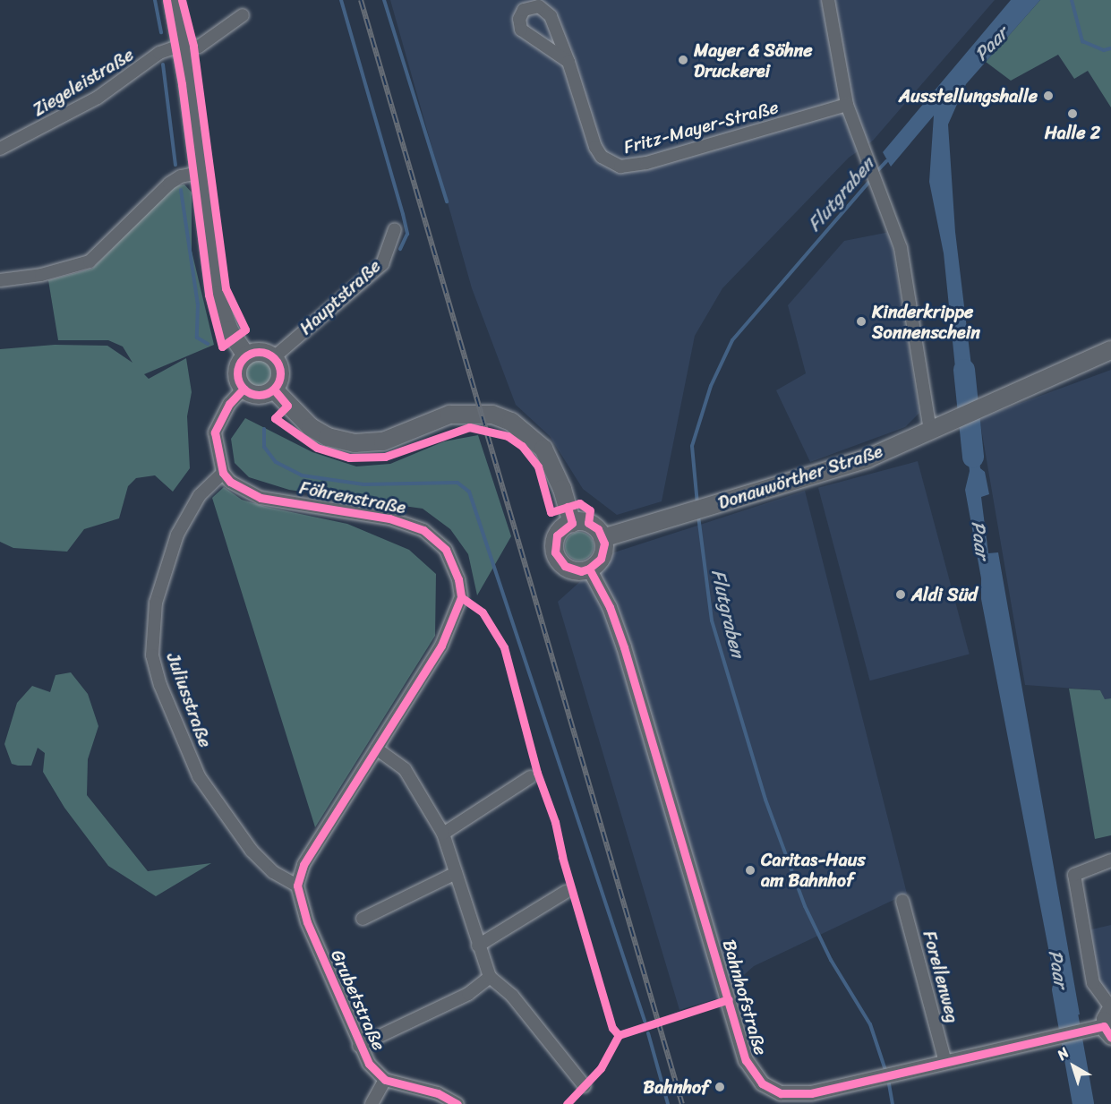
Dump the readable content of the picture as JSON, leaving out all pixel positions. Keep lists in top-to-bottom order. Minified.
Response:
{"streets":{"main road":["Donauwörther Straße"],"street":["Ziegeleistraße","Fritz-Mayer-Straße","Hauptstraße","Föhrenstraße","Juliusstraße","Forellenweg","Bahnhofstraße","Grubetstraße"]},"crossings":[["Donauwörther Straße","Bahnhofstraße"],["Föhrenstraße","Juliusstraße"],["Föhrenstraße","Grubetstraße"],["Juliusstraße","Grubetstraße"],["Forellenweg","Bahnhofstraße"]],"water":["Paar","Flutgraben"],"places":["Mayer & Söhne Druckerei","Ausstellungshalle","Halle 2","Kinderkrippe Sonnenschein","Aldi Süd","Caritas-Haus am Bahnhof","Bahnhof"],"north":"top left"}
